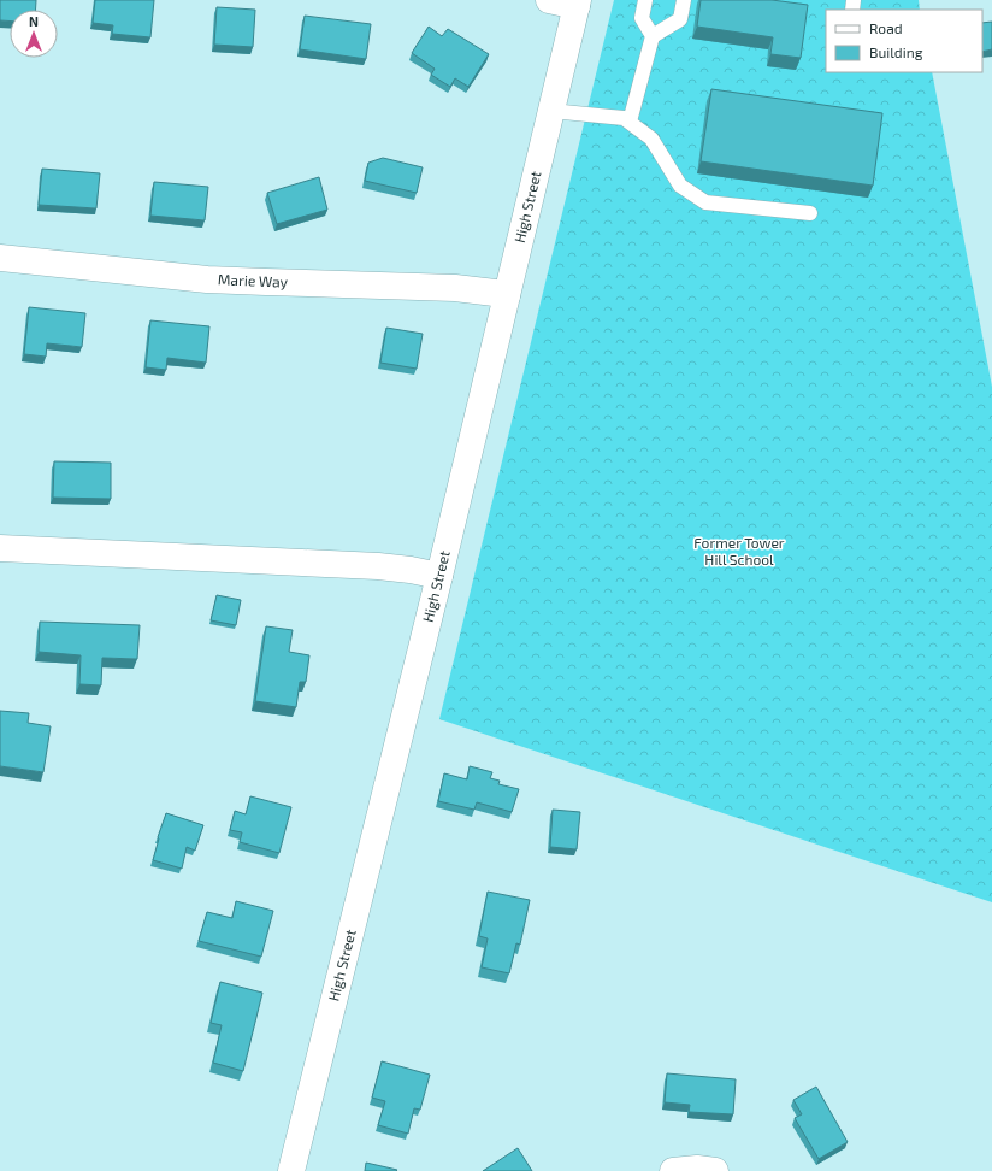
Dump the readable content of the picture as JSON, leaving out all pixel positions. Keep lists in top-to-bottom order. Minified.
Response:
{"streets":{"street":["High Street","Marie Way"]},"crossings":[["High Street","Marie Way"]],"parks":["Former Tower Hill School"],"legend":["Road","Building"],"north":"top"}
